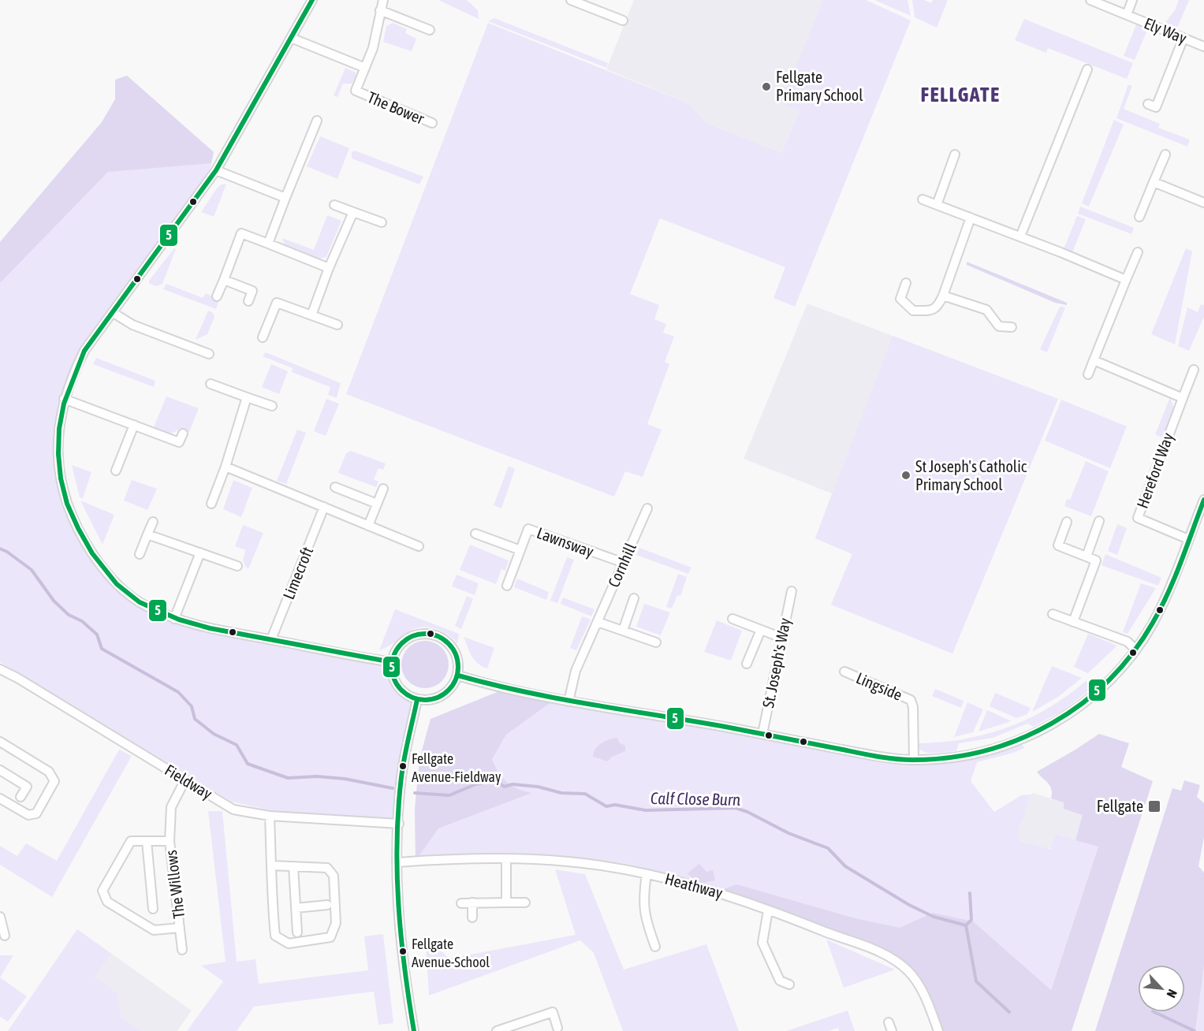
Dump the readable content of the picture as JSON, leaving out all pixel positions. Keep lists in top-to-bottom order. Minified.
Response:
{"streets":{"street":["Ely Way","The Bower","Hereford Way","Lawnsway","Cornhill","Limecroft","St. Joseph's Way","Lingside","Fieldway","The Willows","Heathway"]},"crossings":[["Lawnsway","Cornhill"],["Fieldway","The Willows"]],"districts":["FELLGATE"],"water":["Calf Close Burn"],"places":{"other":["Fellgate Primary School","St Joseph's Catholic Primary School","Fellgate Avenue-Fieldway","Fellgate Avenue-School"],"transit":["Fellgate"]},"lines":["transit line 5"],"north":"bottom right"}
